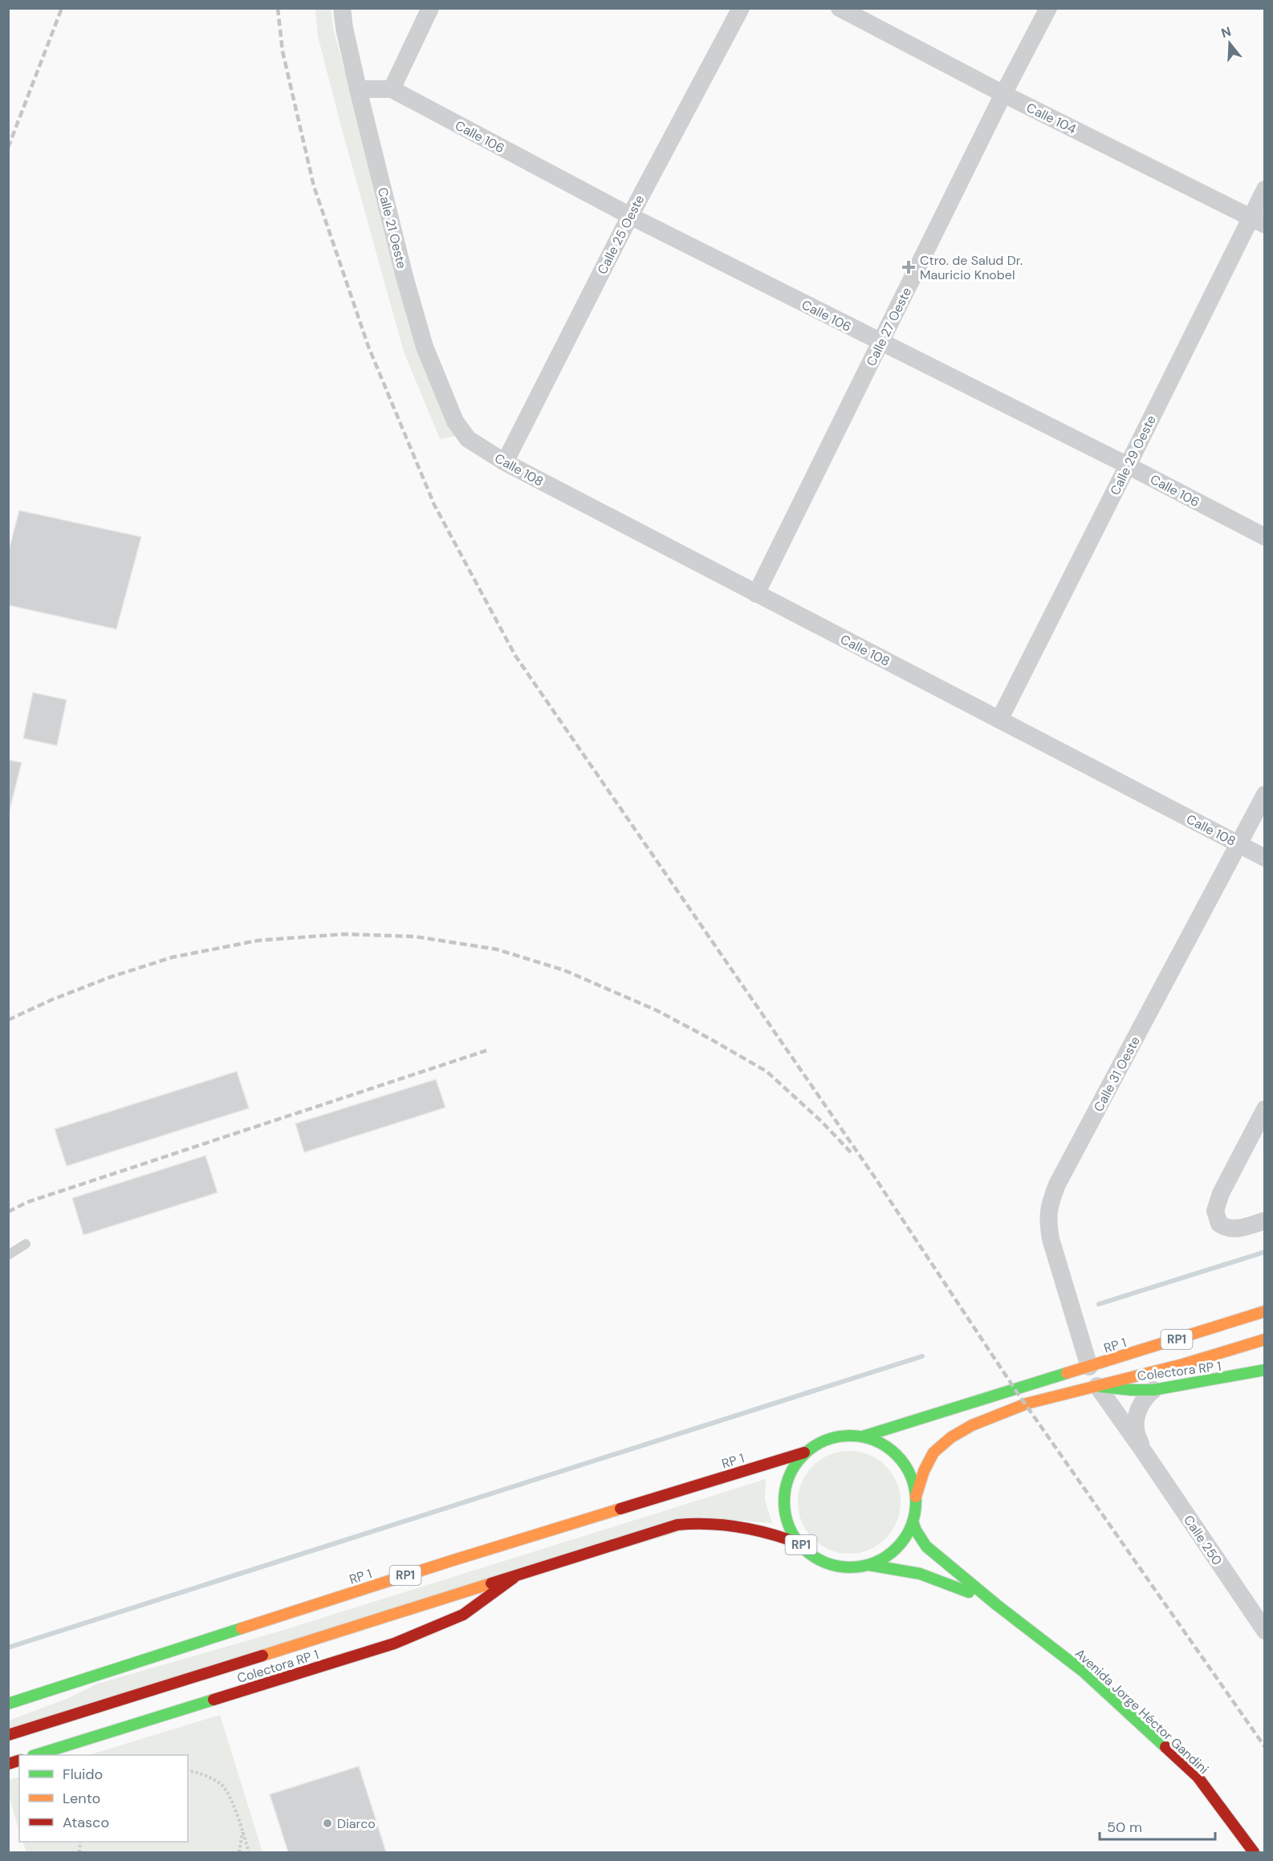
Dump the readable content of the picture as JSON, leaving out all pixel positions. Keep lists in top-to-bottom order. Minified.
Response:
{"streets":{"main road":["RP1","RP 1","Colectora RP 1","Avenida Jorge Héctor Gandini"],"street":["Calle 104","Calle 106","Calle 21 Oeste","Calle 25 Oeste","Calle 27 Oeste","Calle 29 Oeste","Calle 108","Calle 31 Oeste","Calle 250"]},"crossings":[["Calle 104","Calle 27 Oeste"],["Calle 104","Calle 29 Oeste"],["Calle 106","Calle 25 Oeste"],["Calle 106","Calle 27 Oeste"],["Calle 106","Calle 29 Oeste"],["Calle 21 Oeste","Calle 108"],["Calle 25 Oeste","Calle 108"],["Calle 27 Oeste","Calle 108"],["Calle 29 Oeste","Calle 108"],["Calle 108","Calle 31 Oeste"],["Calle 31 Oeste","RP 1"],["RP1","RP 1"],["RP1","Colectora RP 1"],["RP1","Calle 250"],["RP1","Avenida Jorge Héctor Gandini"],["RP 1","Avenida Jorge Héctor Gandini"],["Colectora RP 1","Calle 250"]],"places":{"health":["Ctro. de Salud Dr. Mauricio Knobel"],"other":["Diarco"]},"legend":["Fluido","Lento","Atasco"],"scale_bar":"50 m","north":"top"}
